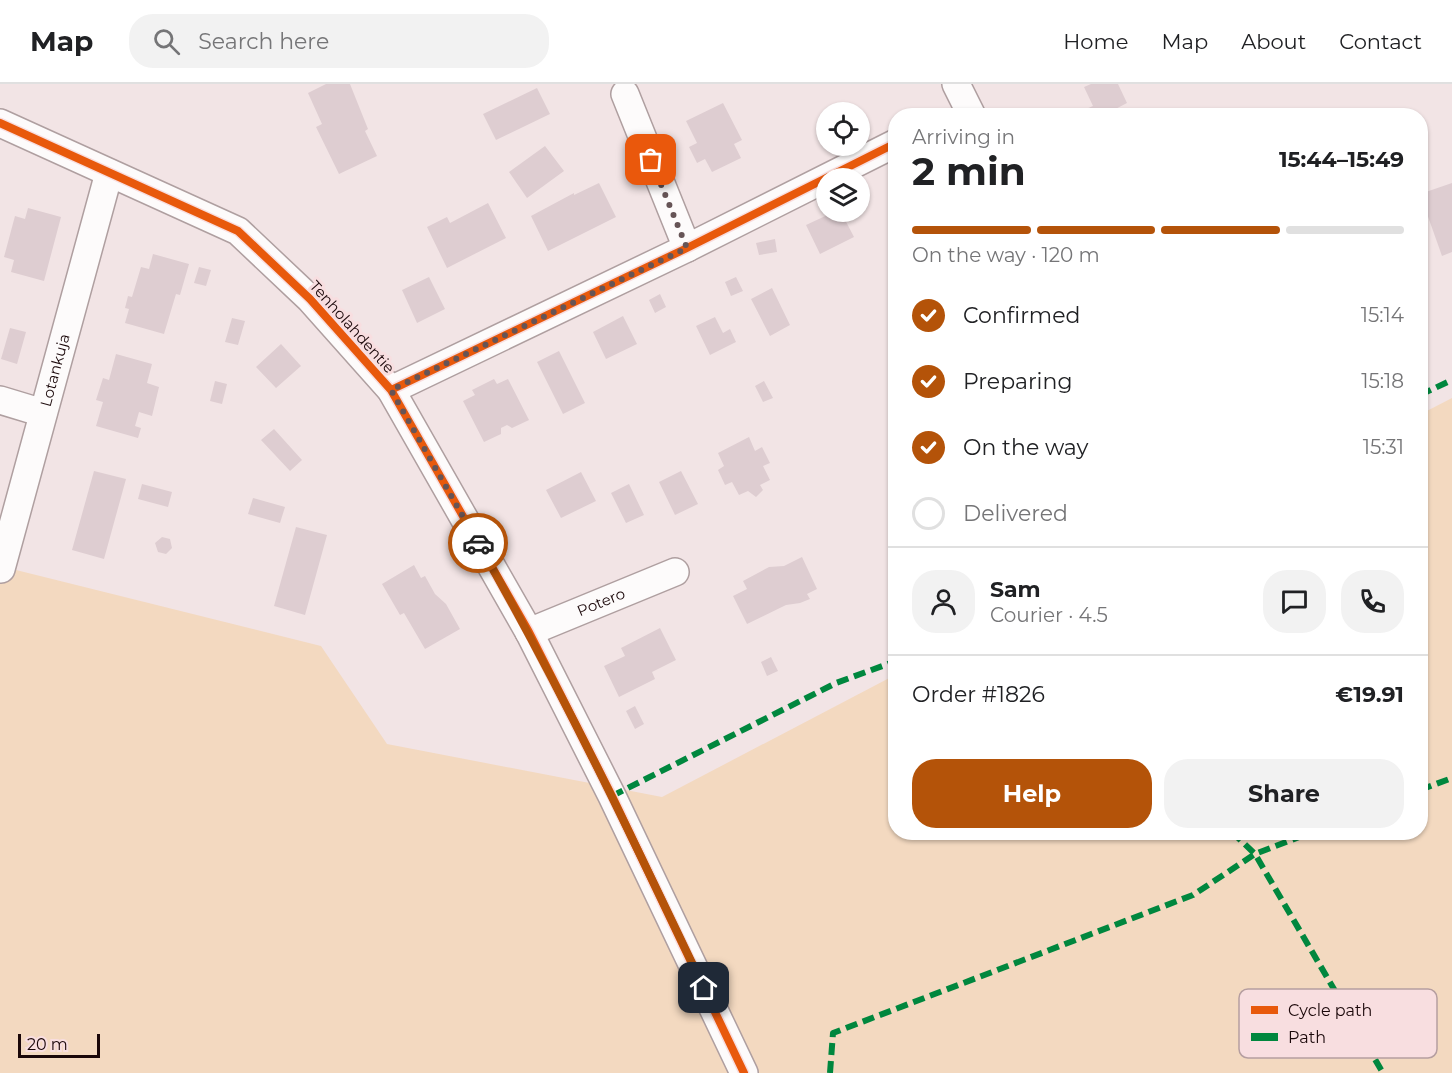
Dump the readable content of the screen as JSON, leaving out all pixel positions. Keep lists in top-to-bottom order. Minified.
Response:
{"streets":{"street":["Tenholahdentie","Lotankuja","Potero"]},"crossings":[["Tenholahdentie","Lotankuja"],["Tenholahdentie","Potero"]],"legend":["Cycle path","Path"],"scale_bar":"20 m","page":{"header":"Map","search":"Search here","nav":["Home","Map","About","Contact"],"heading":["2 min","Arriving in","15:44–15:49"],"panel":["Sam","Courier · 4.5","Order #1826","€19.91"],"bar":"On the way · 120 m","list":[["Confirmed","15:14"],["Preparing","15:18"],["On the way","15:31"],"Delivered"],"buttons":["Help","Share"],"scale":"20 m"}}
